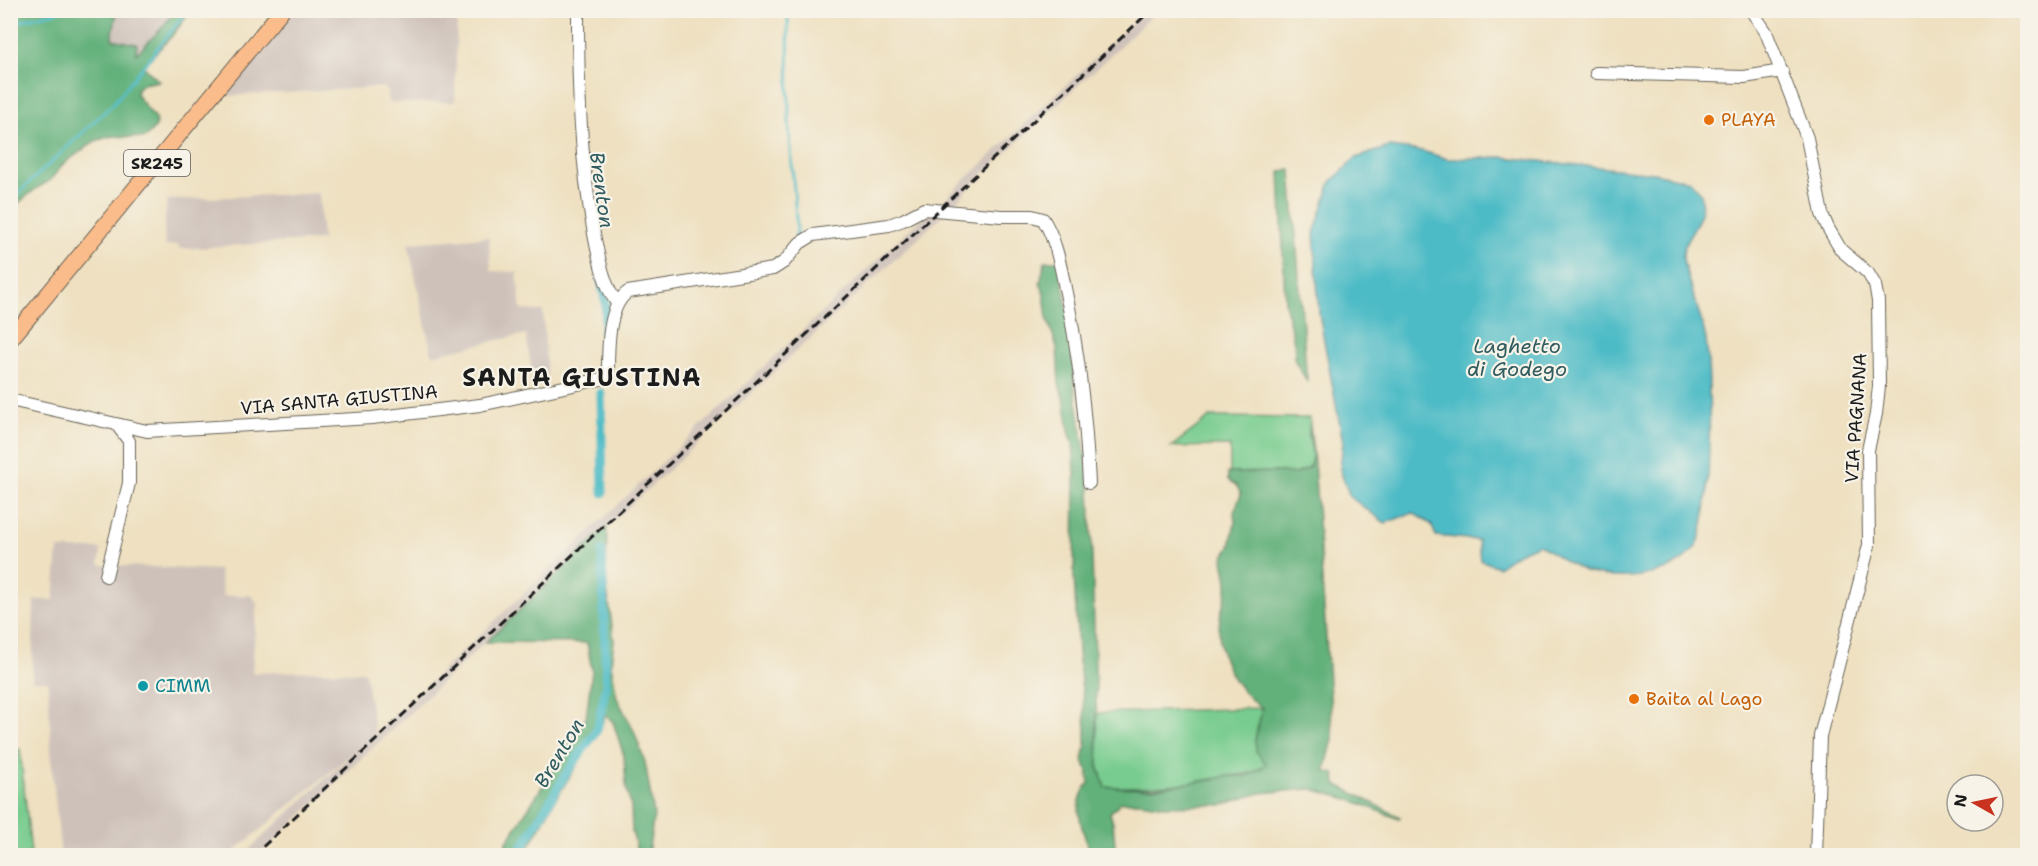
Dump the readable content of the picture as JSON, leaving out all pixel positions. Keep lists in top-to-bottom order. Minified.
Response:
{"streets":{"main road":["SR245"],"street":["VIA SANTA GIUSTINA","VIA PAGNANA"]},"districts":["SANTA GIUSTINA"],"water":["Brenton","Laghetto di Godego"],"places":["PLAYA","CIMM","Baita al Lago"],"north":"left"}
